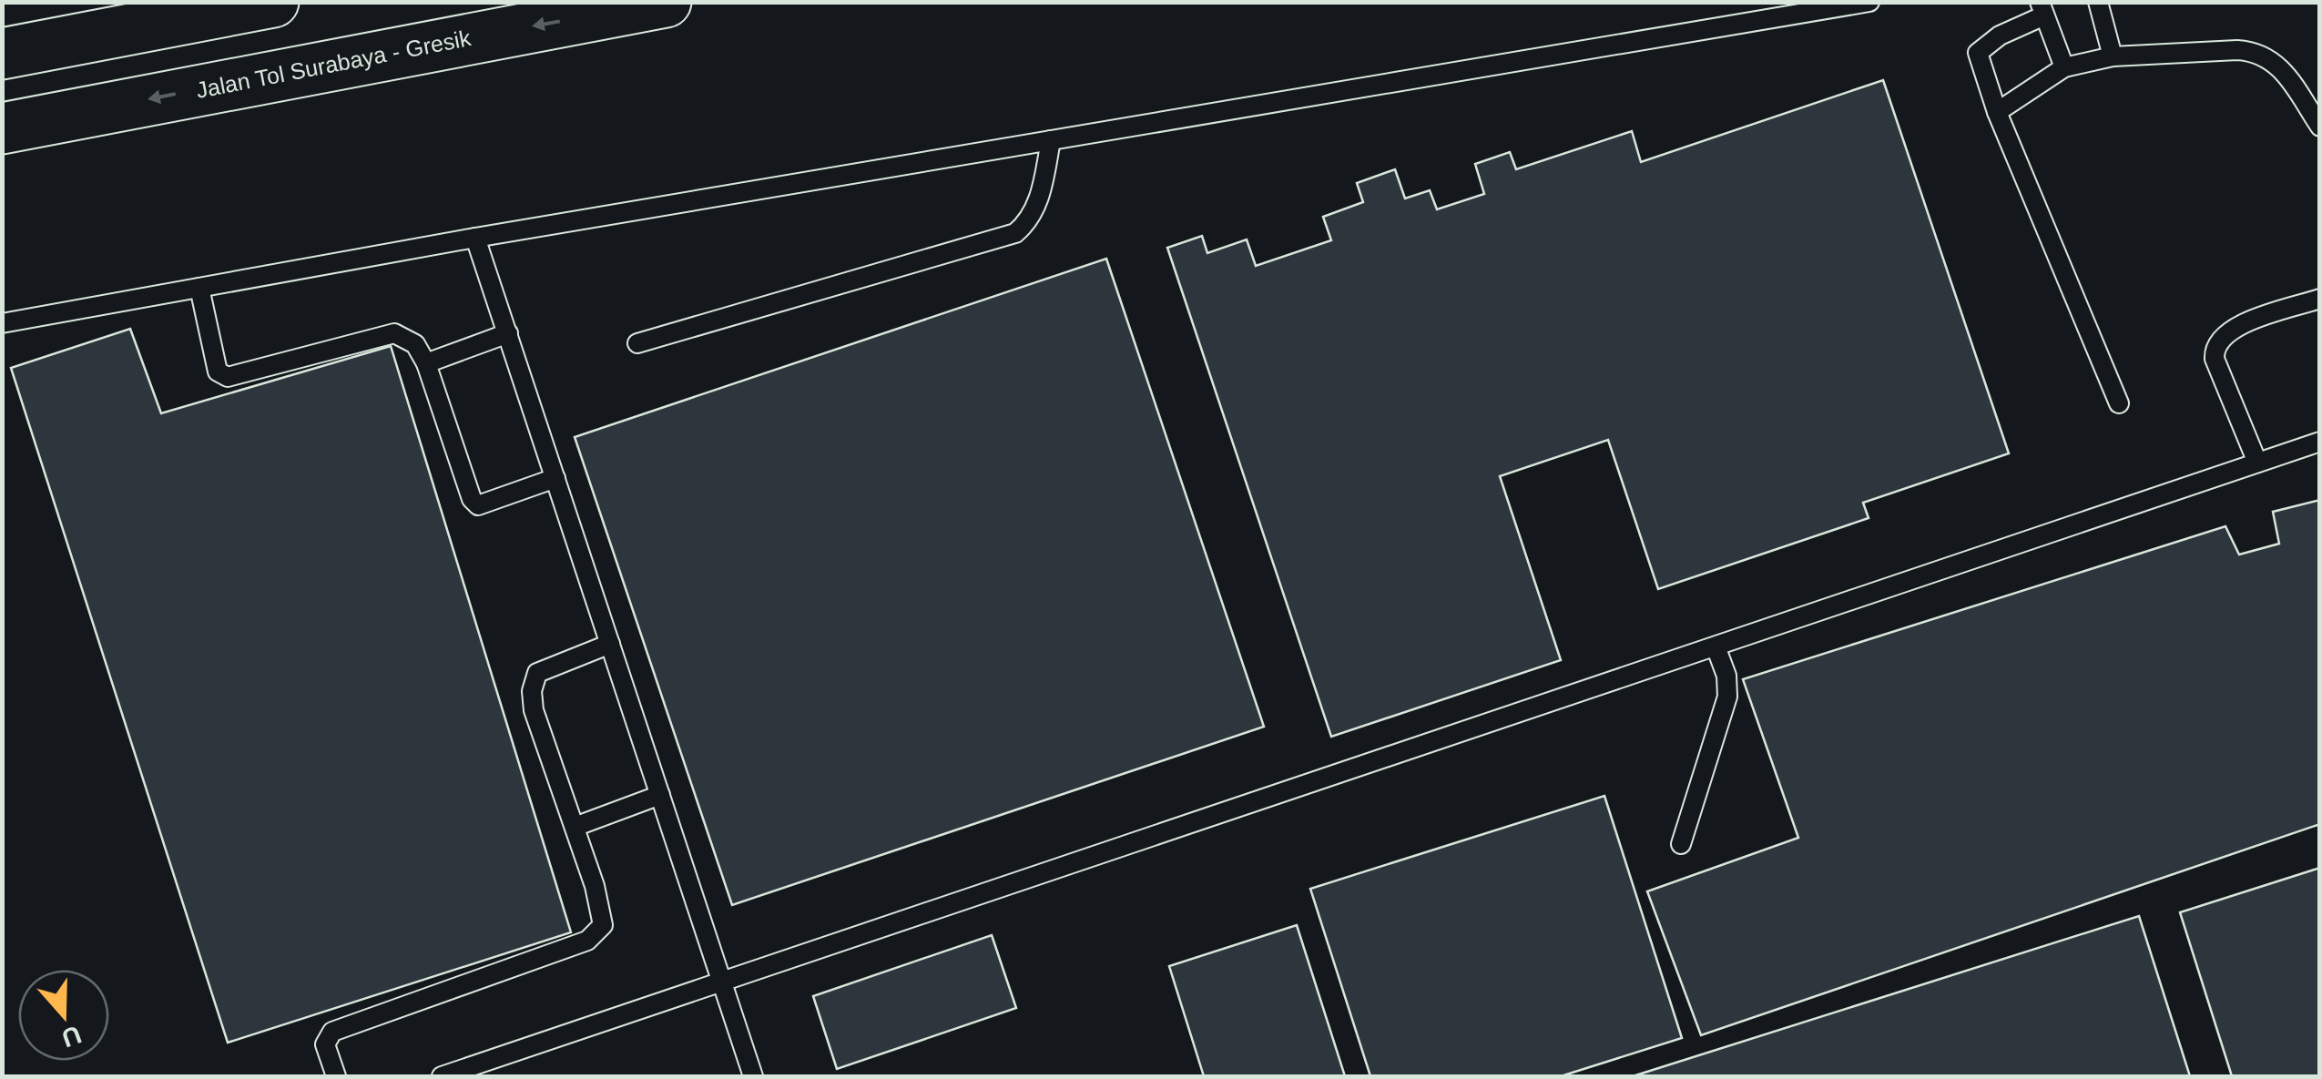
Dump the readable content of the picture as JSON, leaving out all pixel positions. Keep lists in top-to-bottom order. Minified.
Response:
{"streets":{"highway":["Jalan Tol Surabaya - Gresik"]},"north":"bottom"}
